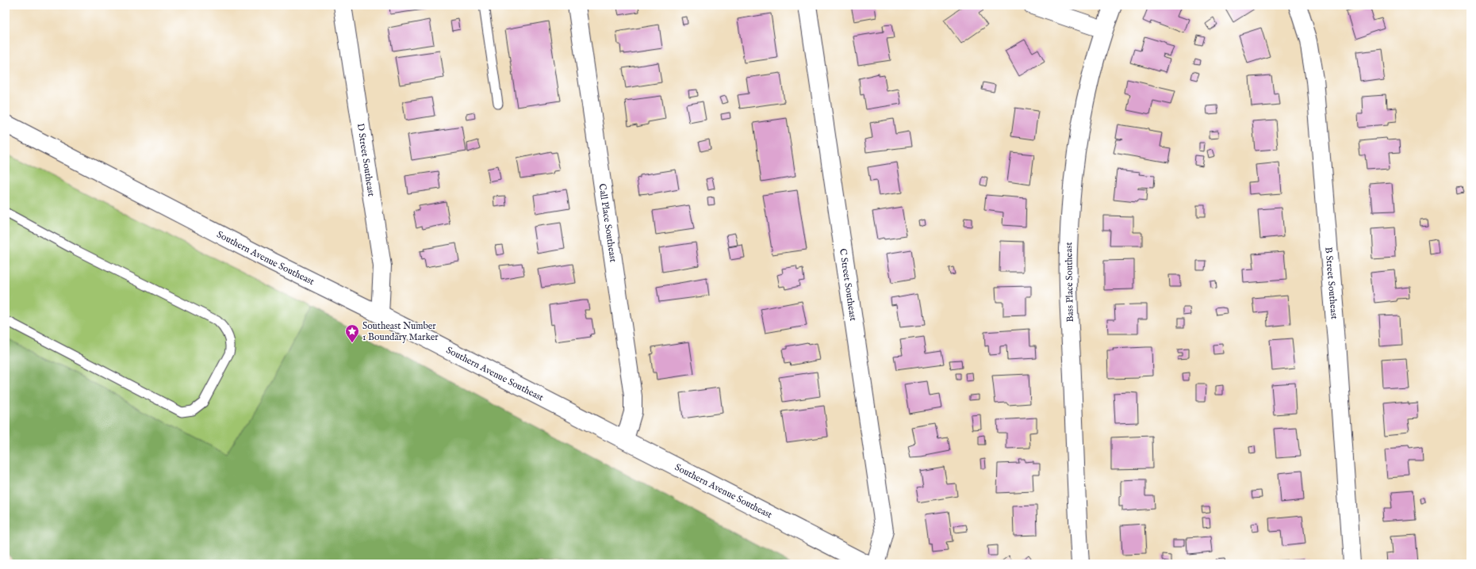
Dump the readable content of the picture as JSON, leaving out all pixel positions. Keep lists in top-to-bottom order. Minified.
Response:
{"streets":{"street":["D Street Southeast","Call Place Southeast","Southern Avenue Southeast","Bass Place Southeast","B Street Southeast","C Street Southeast"]},"crossings":[["D Street Southeast","Southern Avenue Southeast"],["Call Place Southeast","Southern Avenue Southeast"]],"places":{"place":["Southeast Number 1 Boundary Marker"]}}
